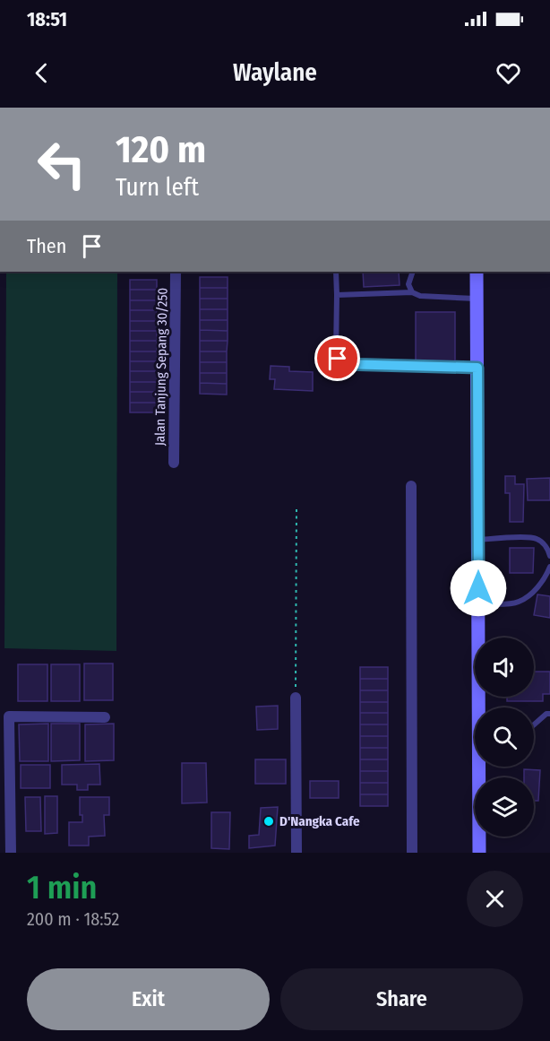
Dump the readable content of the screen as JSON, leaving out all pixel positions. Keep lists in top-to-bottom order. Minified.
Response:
{"streets":{"street":["Jalan Tanjung Sepang 30/250"]},"places":["D'Nangka Cafe"],"page":{"status":"18:51","header":"Waylane","turn":["120 m","Turn left"],"then":"Then","heading":["1 min","200 m · 18:52"],"buttons":["Exit","Share"]}}
